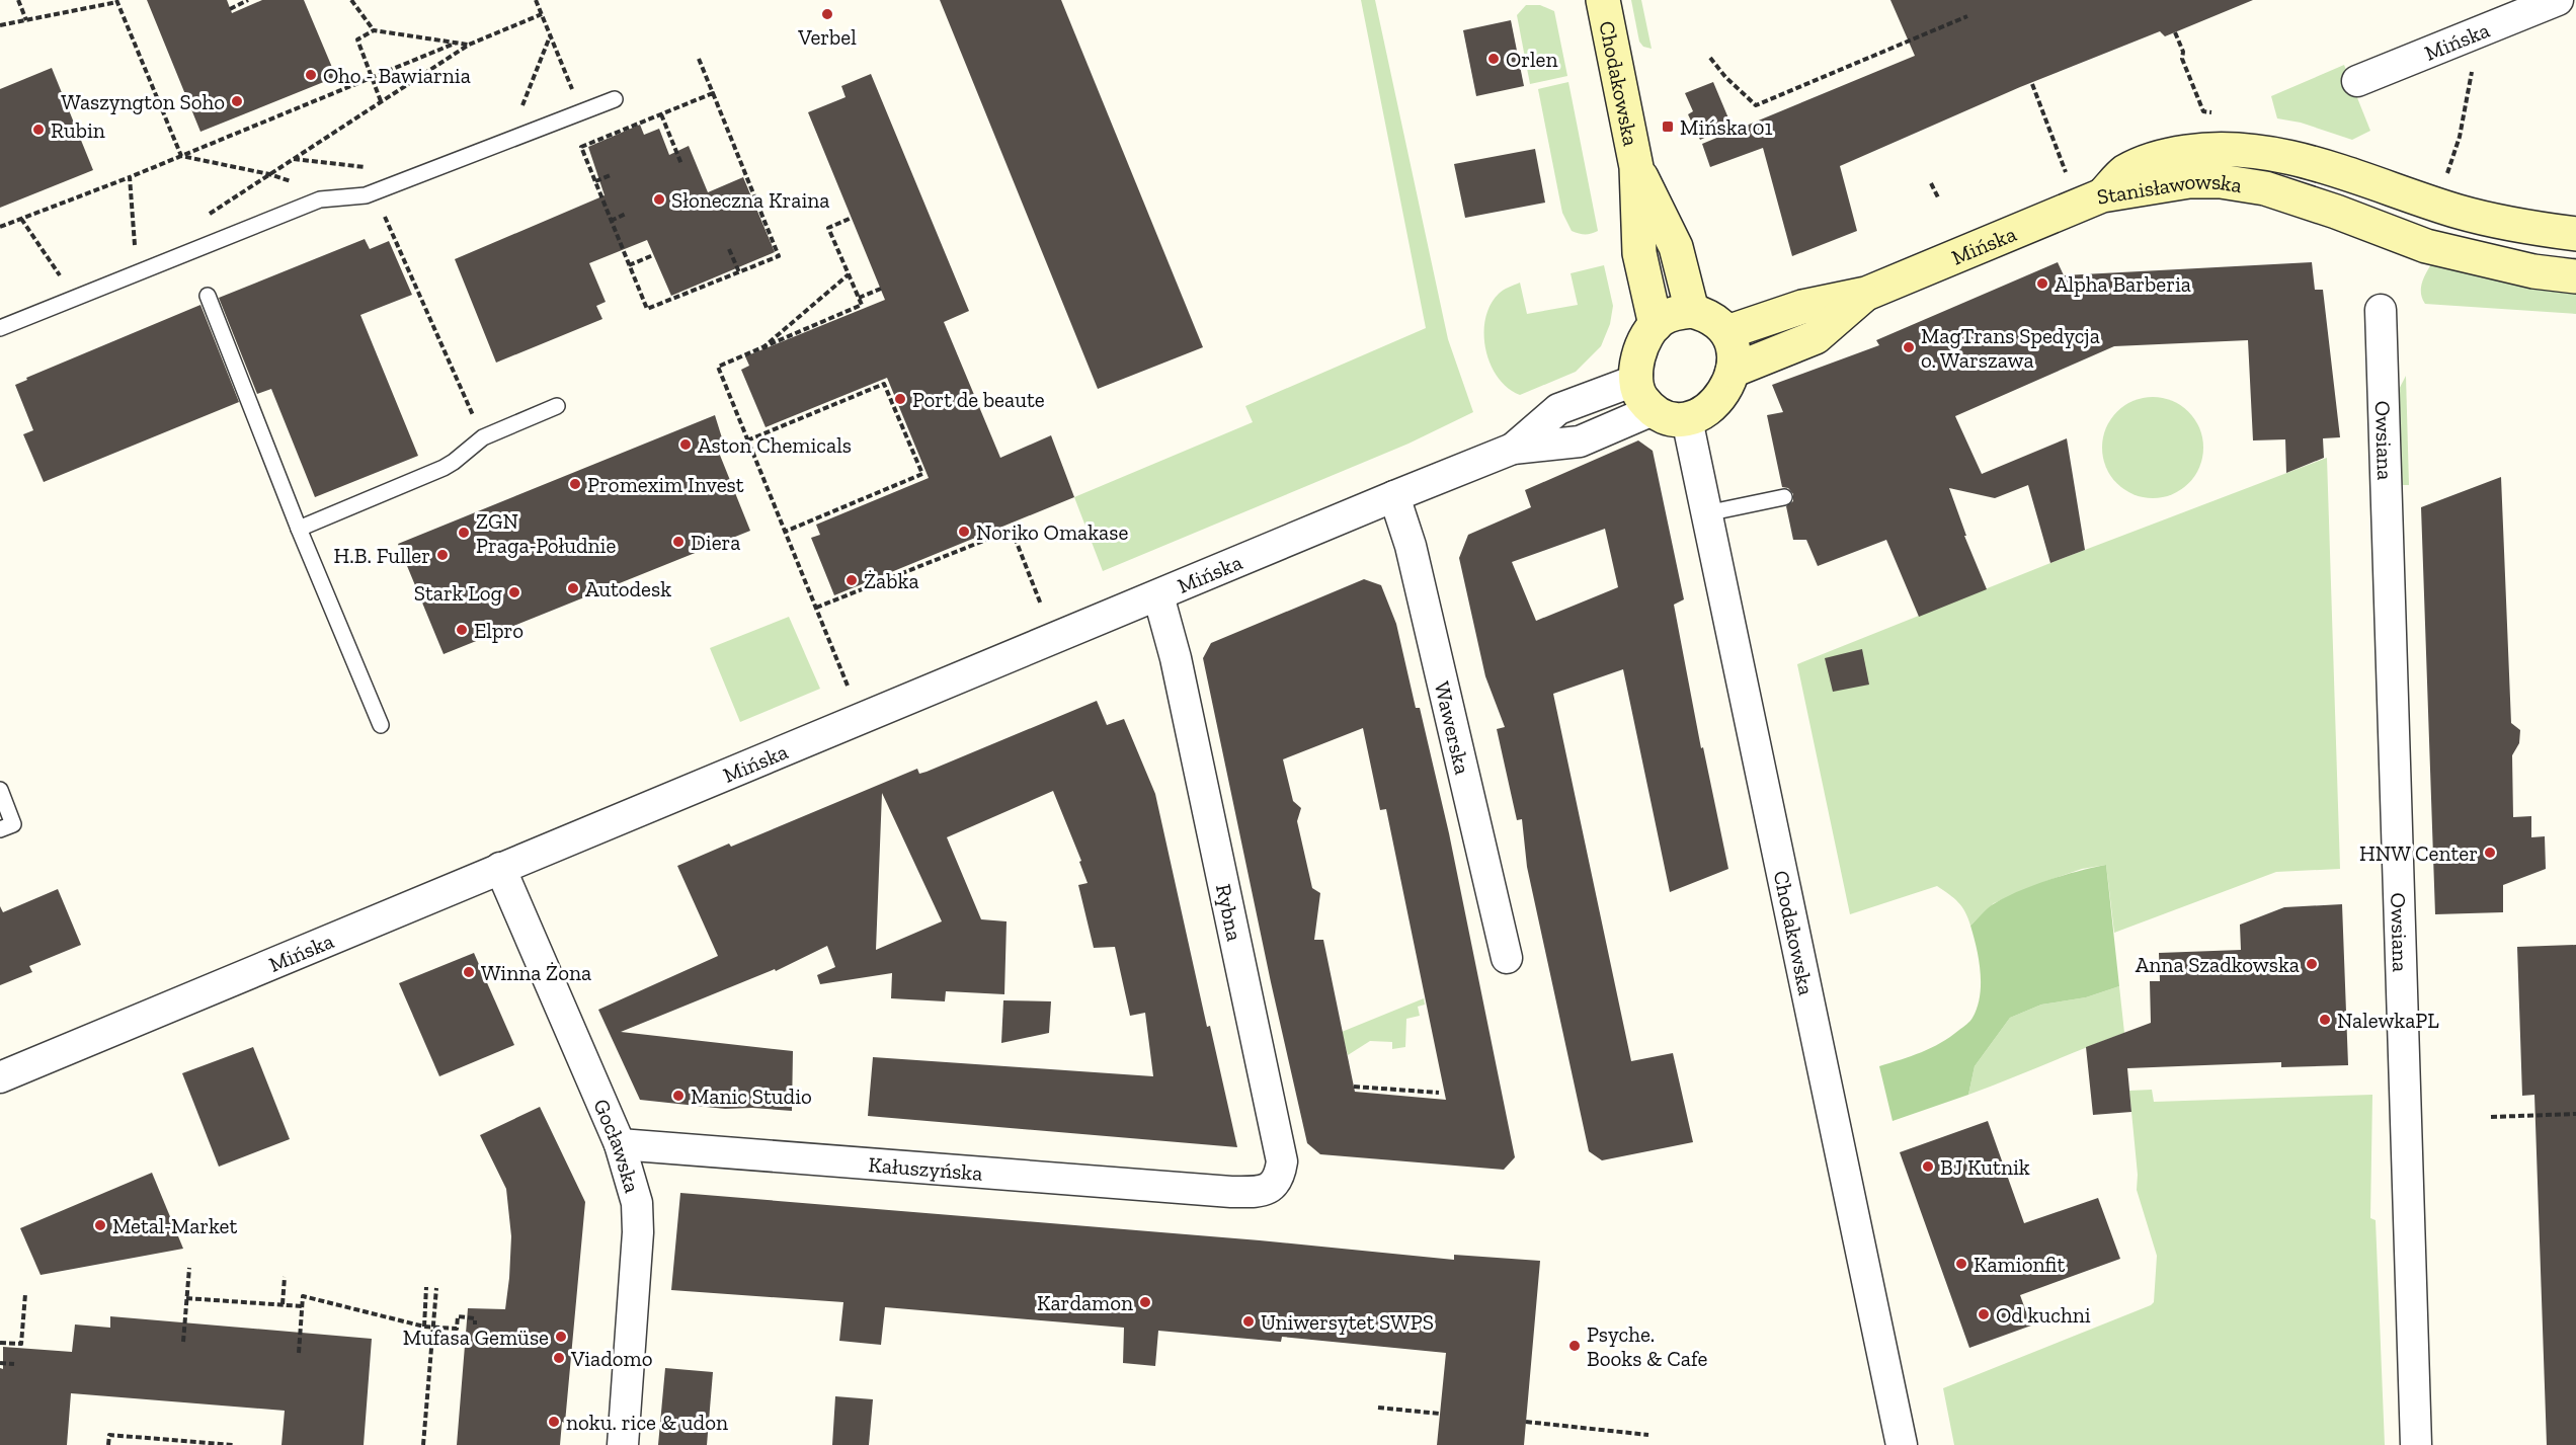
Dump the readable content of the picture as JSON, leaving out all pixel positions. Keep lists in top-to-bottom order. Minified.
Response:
{"streets":{"street":["Mińska","Chodakowska","Stanisławowska","Owsiana","Wawerska","Rybna","Gocławska","Kałuszyńska"]},"crossings":[["Mińska","Chodakowska"],["Mińska","Stanisławowska"],["Mińska","Wawerska"],["Mińska","Rybna"],["Mińska","Gocławska"],["Rybna","Kałuszyńska"],["Gocławska","Kałuszyńska"]],"places":{"other":["Verbel","Orlen","Oho - Bawiarnia","Waszyngton Soho","Rubin","Słoneczna Kraina","Alpha Barberia","MagTrans Spedycja o. Warszawa","Port de beaute","Aston Chemicals","Promexim Invest","Noriko Omakase","ZGN Praga-Południe","Diera","H.B. Fuller","Żabka","Autodesk","Stark Log","Elpro","HNW Center","Anna Szadkowska","Winna Żona","NalewkaPL","Manic Studio","BJ Kutnik","Metal-Market","Kamionfit","Kardamon","Od kuchni","Uniwersytet SWPS","Mufasa Gemüse","Psyche. Books & Cafe","Viadomo","noku. rice & udon"],"transit":["Mińska 01"]}}
